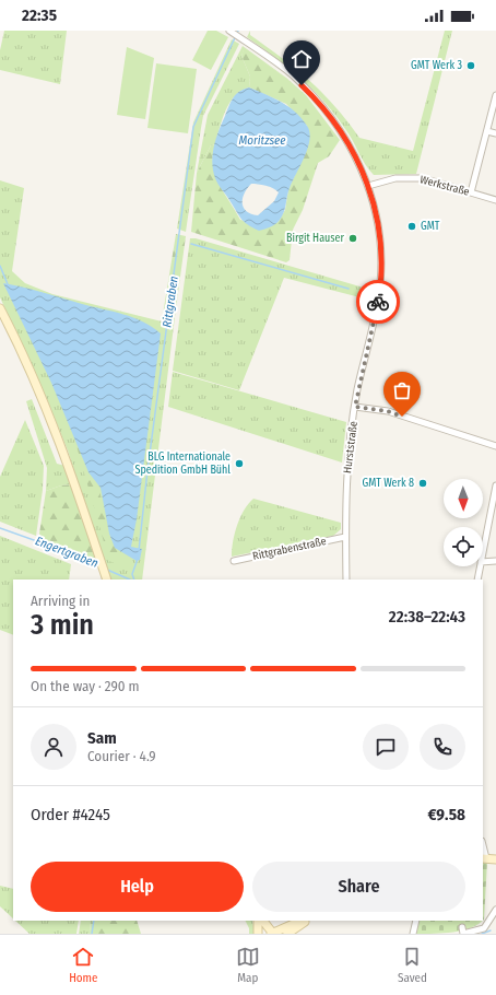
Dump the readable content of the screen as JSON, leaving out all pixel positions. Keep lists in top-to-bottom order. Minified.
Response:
{"streets":{"street":["Werkstraße","Hurststraße","Rittgrabenstraße"]},"crossings":[["Werkstraße","Hurststraße"],["Hurststraße","Rittgrabenstraße"]],"water":["Moritzsee","Rittgraben","Engertgraben"],"places":["GMT Werk 3","GMT","Birgit Hauser","BLG Internationale Spedition GmbH Bühl","GMT Werk 8"],"north":"bottom","page":{"status":"22:35","heading":["3 min","Arriving in","22:38–22:43"],"panel":["Sam","Courier · 4.9","Order #4245","€9.58"],"bar":"On the way · 290 m","buttons":["Help","Share"],"tabs":["Home","Map","Saved"]}}
